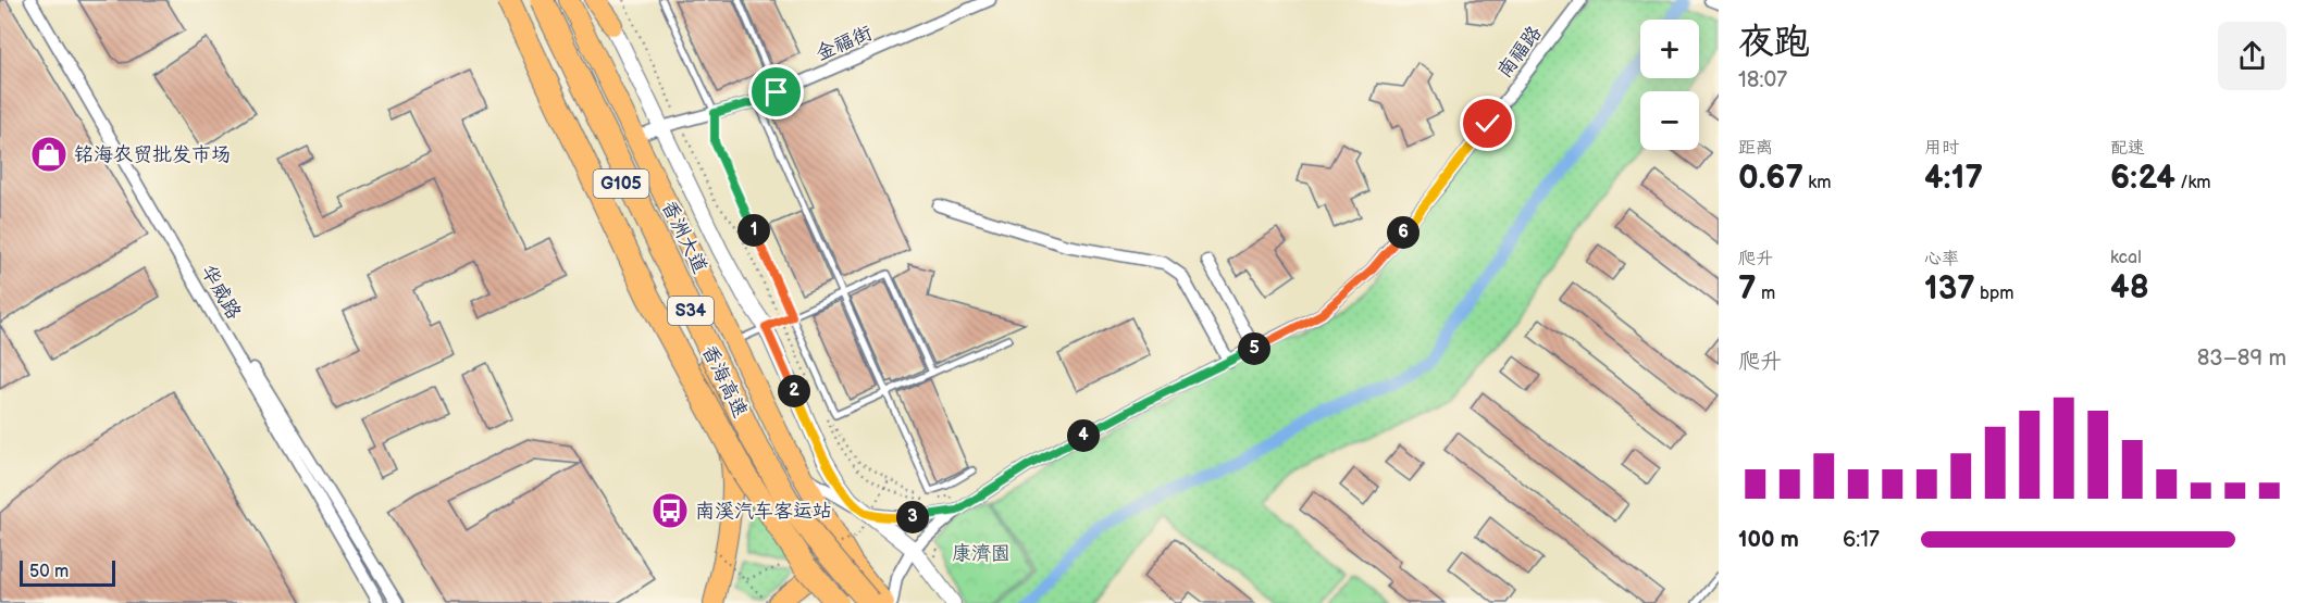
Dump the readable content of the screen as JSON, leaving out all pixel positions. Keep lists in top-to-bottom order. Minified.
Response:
{"streets":{"highway":["S34","香海高速"],"main road":["G105","香洲大道"],"street":["金福街","南福路","华威路"]},"crossings":[["金福街","香洲大道"],["香洲大道","香海高速"]],"parks":["康濟園"],"places":{"shop":["铭海农贸批发市场"],"bus stop":["南溪汽车客运站"]},"scale_bar":"50 m","page":{"heading":["夜跑","18:07"],"map_buttons":["+","−"],"stats":[["距离","0.67 km"],["用时","4:17"],["配速","6:24 /km"],["爬升","7 m"],["心率","137 bpm"],["kcal","48"]],"pins":["1","6","5","2","4","3"],"chart":["爬升","83–89 m"],"list":[{"name":"100 m","note":"6:17"}],"scale":"50 m"}}
